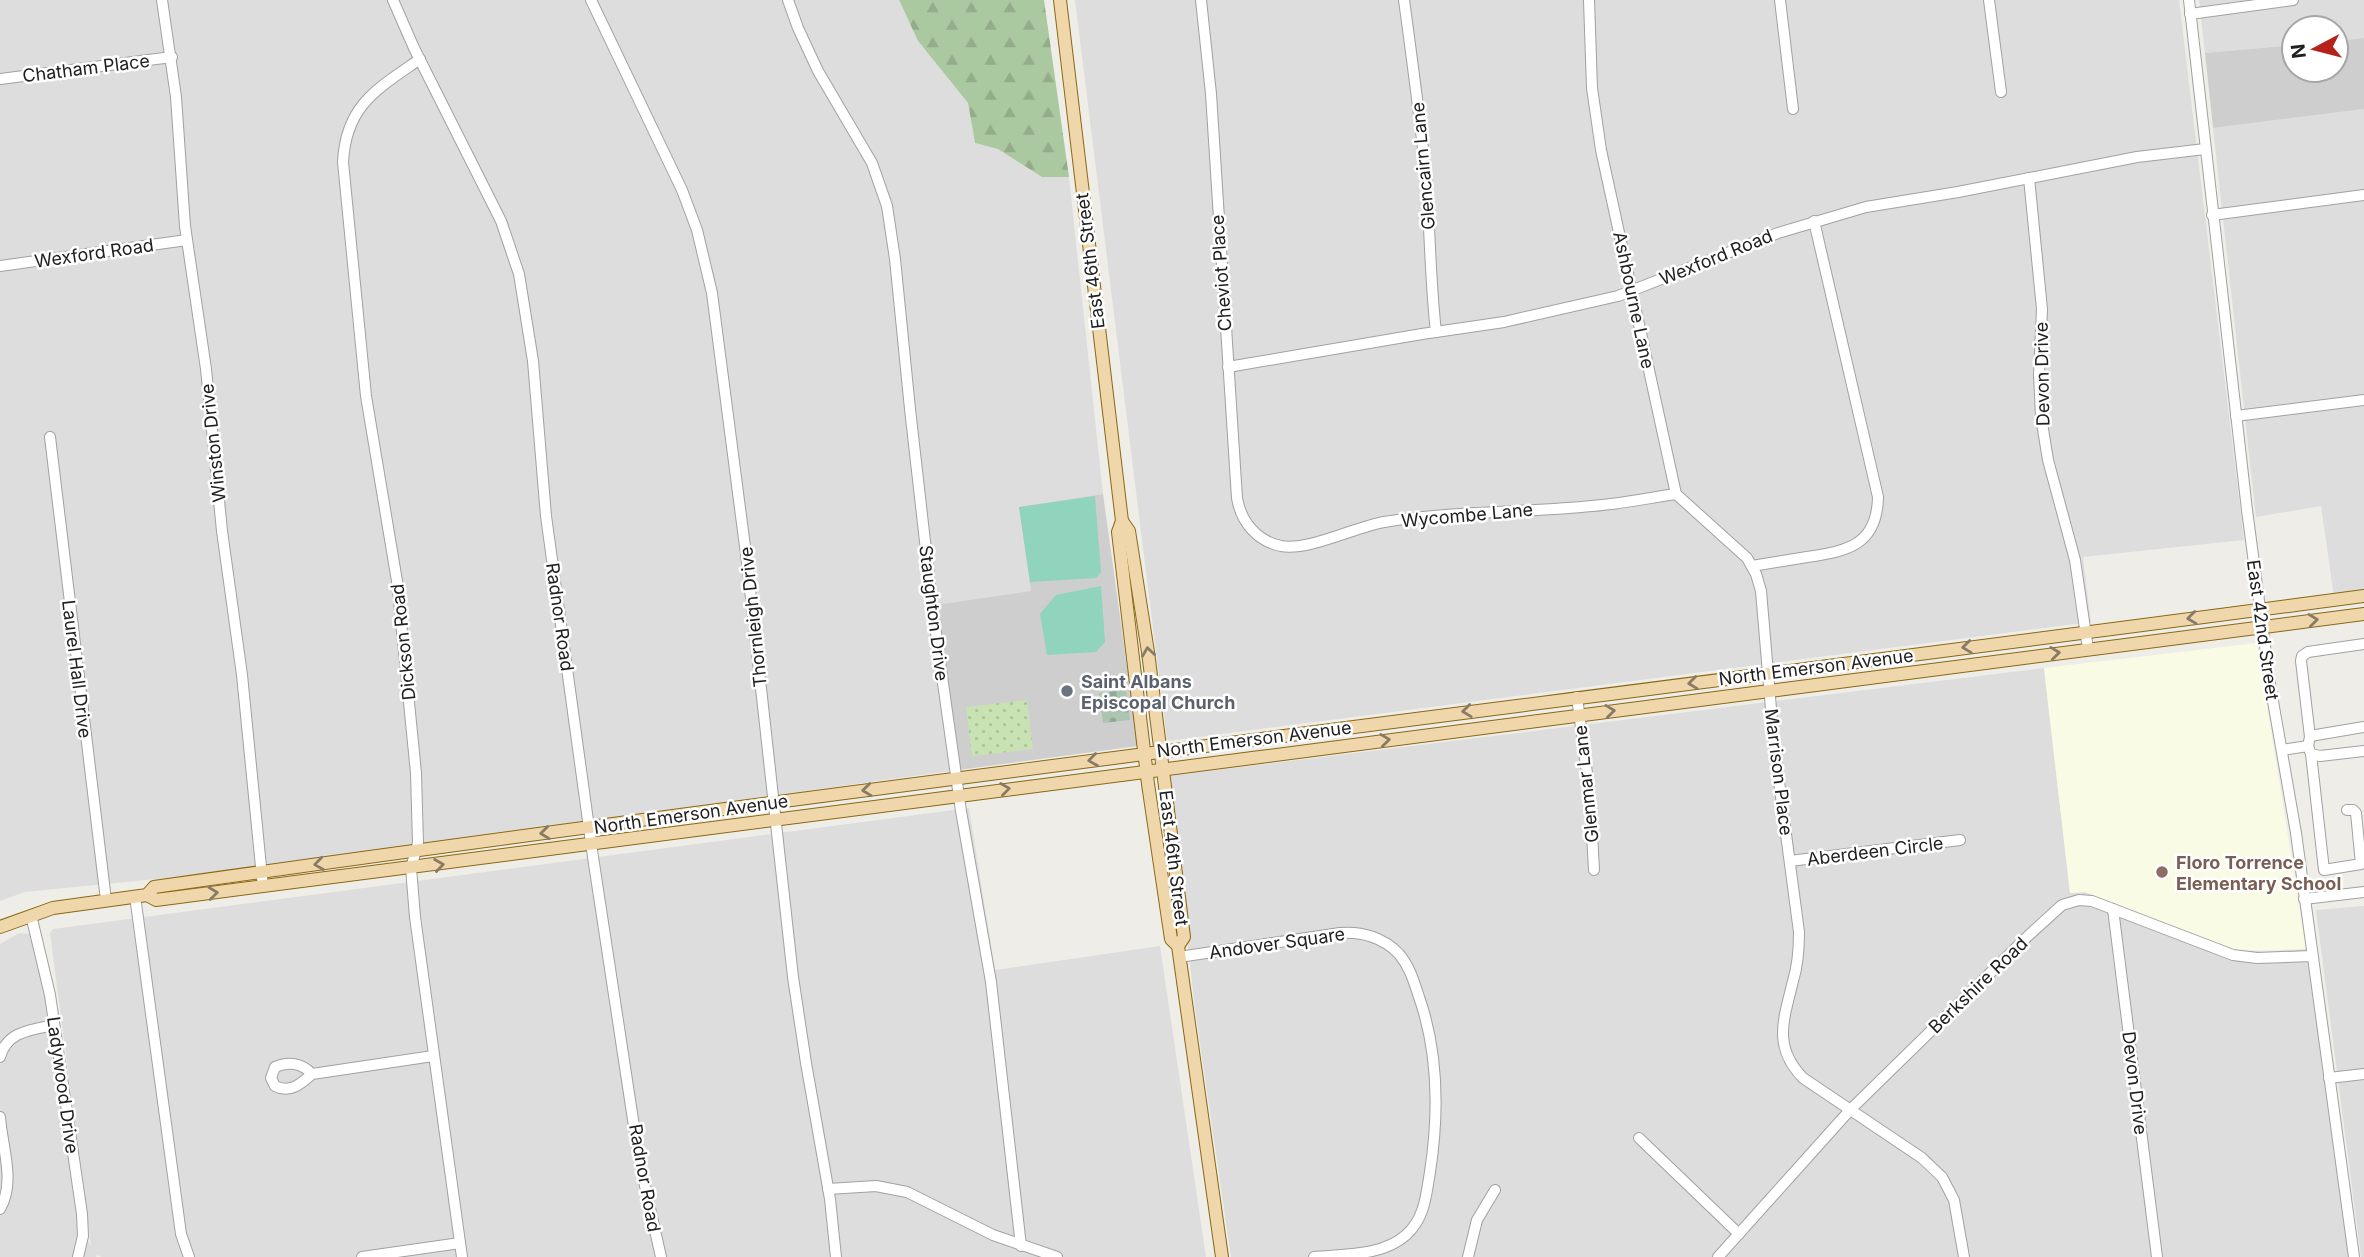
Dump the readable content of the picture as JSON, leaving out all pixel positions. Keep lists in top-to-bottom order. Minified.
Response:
{"streets":{"main road":["East 46th Street","North Emerson Avenue"],"street":["Chatham Place","Glencairn Lane","Wexford Road","Cheviot Place","Ashbourne Lane","Devon Drive","Winston Drive","Wycombe Lane","Staughton Drive","Radnor Road","Thornleigh Drive","East 42nd Street","Dickson Road","Laurel Hall Drive","Marrison Place","Glenmar Lane","Aberdeen Circle","Andover Square","Berkshire Road","Ladywood Drive"]},"crossings":[["Chatham Place","Winston Drive"],["Glencairn Lane","Wexford Road"],["Wexford Road","Cheviot Place"],["Wexford Road","Ashbourne Lane"],["Wexford Road","Devon Drive"],["Wexford Road","Winston Drive"],["Wexford Road","East 42nd Street"],["East 46th Street","North Emerson Avenue"],["East 46th Street","Andover Square"],["Cheviot Place","Wycombe Lane"],["Ashbourne Lane","Wycombe Lane"],["Devon Drive","North Emerson Avenue"],["Devon Drive","Berkshire Road"],["Winston Drive","North Emerson Avenue"],["Staughton Drive","North Emerson Avenue"],["Radnor Road","Dickson Road"],["Radnor Road","North Emerson Avenue"],["Thornleigh Drive","North Emerson Avenue"],["East 42nd Street","North Emerson Avenue"],["East 42nd Street","Berkshire Road"],["Dickson Road","North Emerson Avenue"],["North Emerson Avenue","Laurel Hall Drive"],["North Emerson Avenue","Marrison Place"],["North Emerson Avenue","Glenmar Lane"],["North Emerson Avenue","Ladywood Drive"],["Marrison Place","Aberdeen Circle"],["Marrison Place","Berkshire Road"]],"places":["Saint Albans Episcopal Church","Floro Torrence Elementary School"],"north":"left"}
